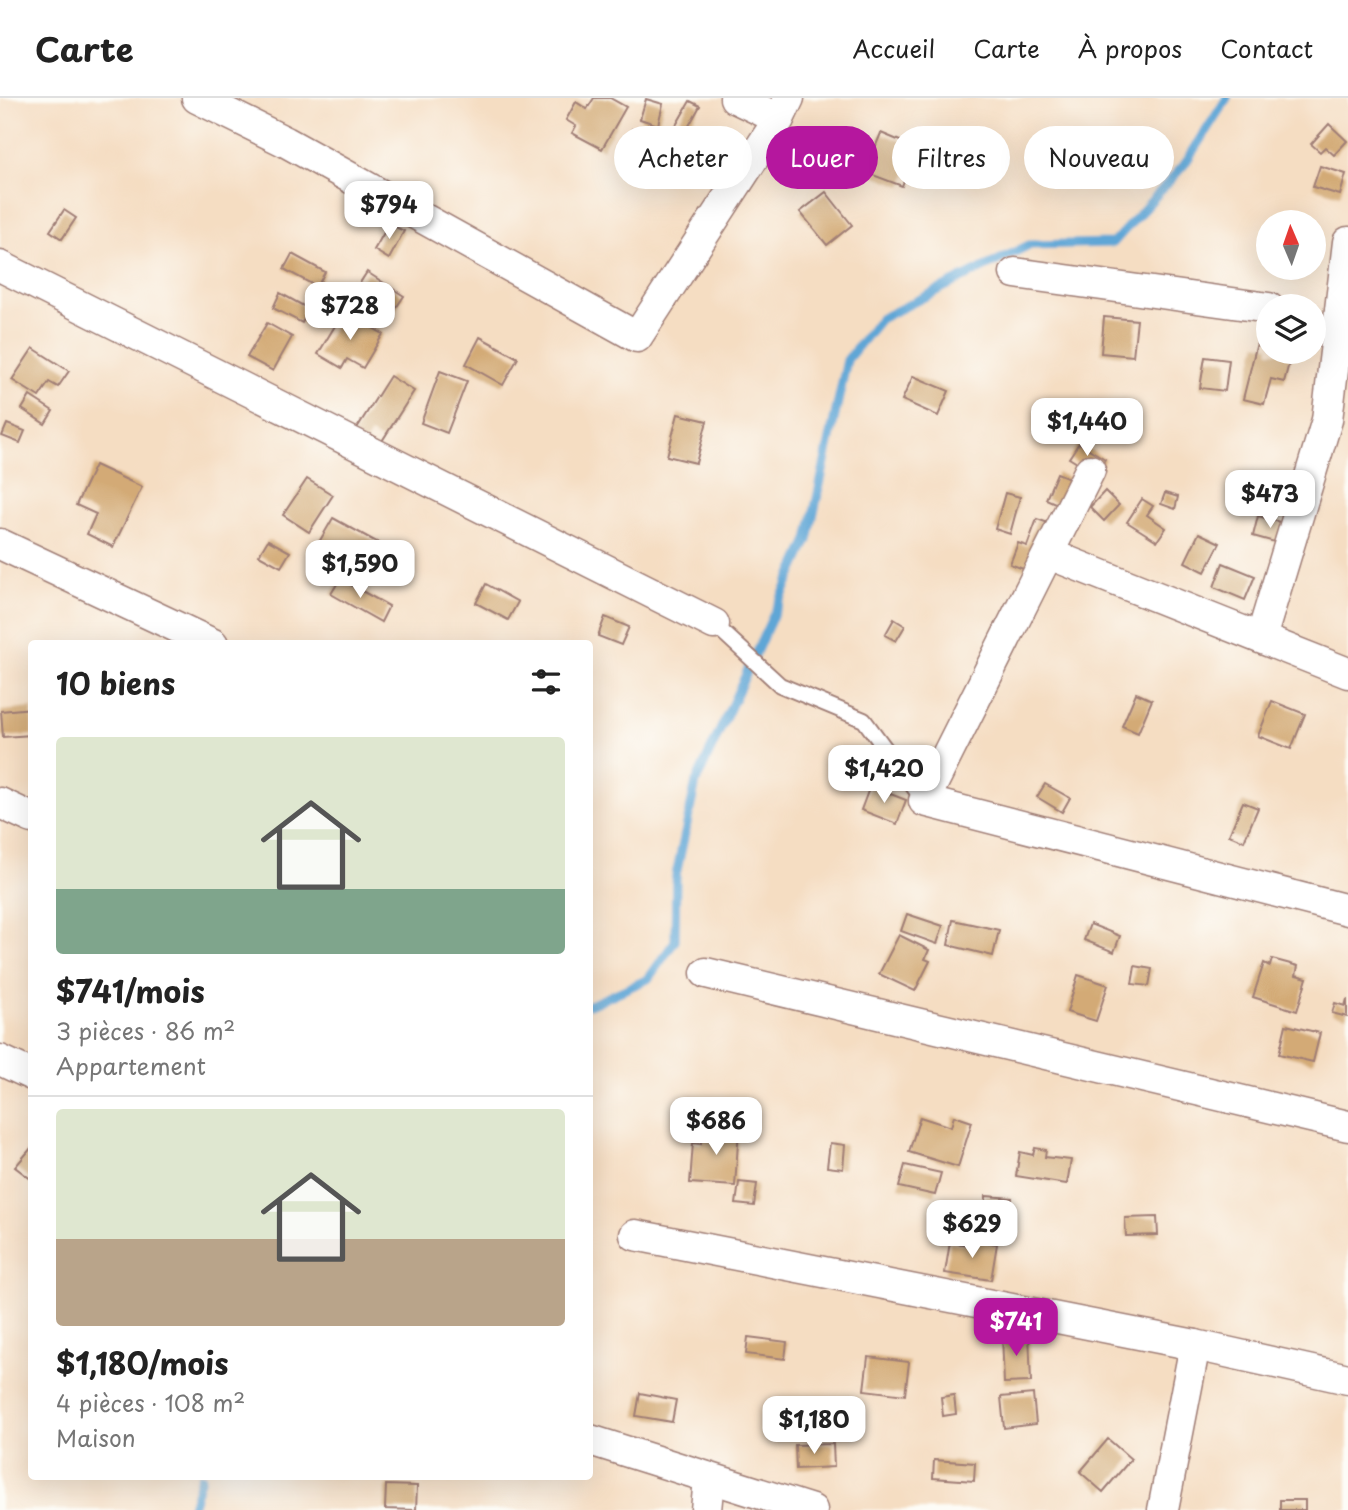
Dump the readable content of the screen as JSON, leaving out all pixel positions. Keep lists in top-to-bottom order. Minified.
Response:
{"north":"top","page":{"header":"Carte","nav":["Accueil","Carte","À propos","Contact"],"chip":["Acheter","Louer","Filtres","Nouveau"],"price":["$794","$728","$1,440","$473","$1,590","$1,420","$686","$629","$741","$1,180"],"heading":"10 biens","list":[{"name":"$741/mois","note":"3 pièces · 86 m² · Appartement"},{"name":"$1,180/mois","note":"4 pièces · 108 m² · Maison"}]}}
